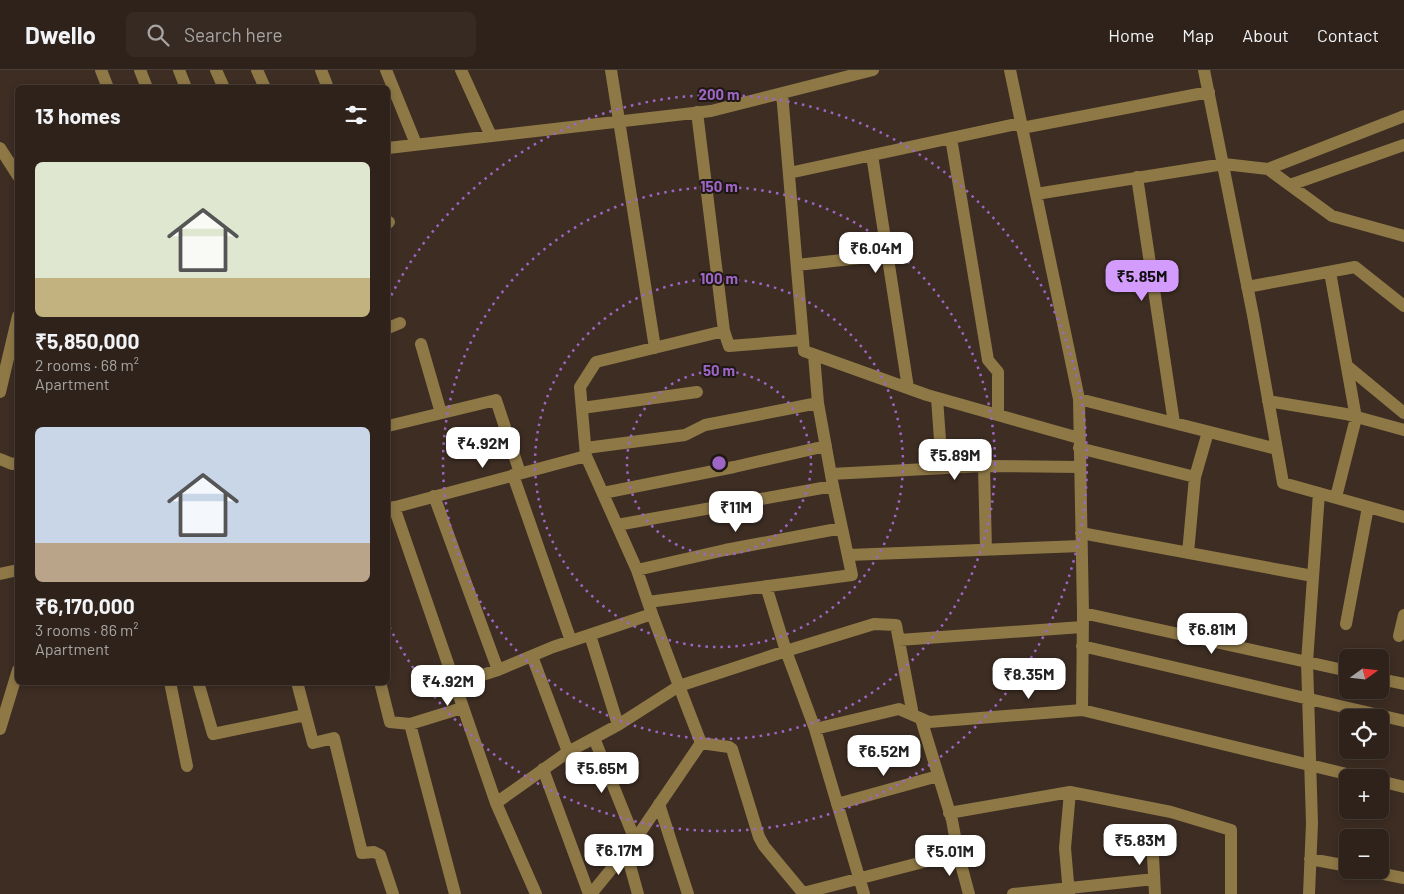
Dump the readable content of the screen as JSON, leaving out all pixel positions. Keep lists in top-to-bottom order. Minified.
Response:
{"north":"right","page":{"header":"Dwello","search":"Search here","nav":["Home","Map","About","Contact"],"heading":"13 homes","list":[{"name":"₹5,850,000","note":"2 rooms · 68 m² · Apartment"},{"name":"₹6,170,000","note":"3 rooms · 86 m² · Apartment"}],"price":["₹6.04M","₹5.85M","₹4.92M","₹5.89M","₹11M","₹6.81M","₹8.35M","₹4.92M","₹6.52M","₹5.65M","₹5.83M","₹6.17M","₹5.01M"],"map_buttons":["+","−"]},"rings":["200 m","150 m","100 m","50 m"]}
